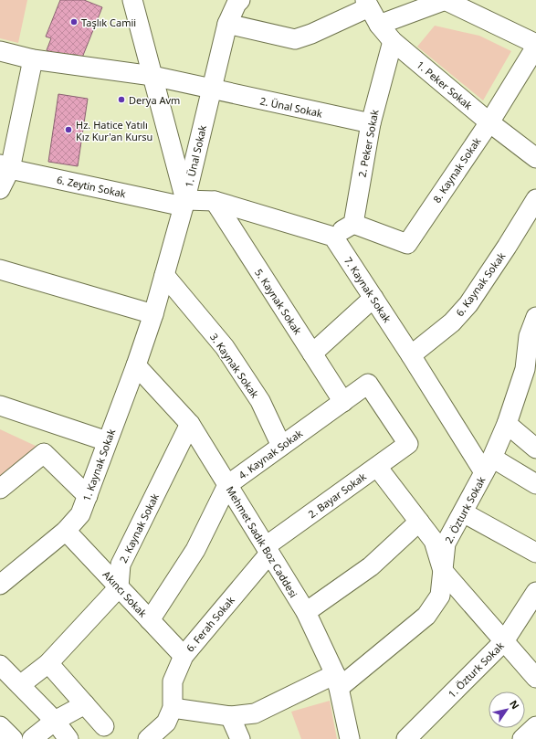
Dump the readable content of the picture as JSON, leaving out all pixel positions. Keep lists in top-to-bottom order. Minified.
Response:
{"streets":{"street":["1. Peker Sokak","2. Ünal Sokak","2. Peker Sokak","1. Ünal Sokak","8. Kaynak Sokak","6. Zeytin Sokak","6. Kaynak Sokak","7. Kaynak Sokak","5. Kaynak Sokak","3. Kaynak Sokak","4. Kaynak Sokak","1. Kaynak Sokak","2. Bayar Sokak","2. Özturk Sokak","2. Kaynak Sokak","Mehmet Sadık Boz Caddesi","Akıncı Sokak","6. Ferah Sokak","1. Özturk Sokak"]},"crossings":[["1. Peker Sokak","2. Peker Sokak"],["1. Peker Sokak","8. Kaynak Sokak"],["2. Ünal Sokak","2. Peker Sokak"],["2. Ünal Sokak","1. Ünal Sokak"],["2. Peker Sokak","8. Kaynak Sokak"],["1. Ünal Sokak","6. Zeytin Sokak"],["1. Ünal Sokak","3. Kaynak Sokak"],["1. Ünal Sokak","1. Kaynak Sokak"],["6. Kaynak Sokak","7. Kaynak Sokak"],["7. Kaynak Sokak","2. Özturk Sokak"],["5. Kaynak Sokak","4. Kaynak Sokak"],["3. Kaynak Sokak","4. Kaynak Sokak"],["4. Kaynak Sokak","2. Bayar Sokak"],["4. Kaynak Sokak","Mehmet Sadık Boz Caddesi"],["4. Kaynak Sokak","Akıncı Sokak"],["1. Kaynak Sokak","Mehmet Sadık Boz Caddesi"],["1. Kaynak Sokak","Akıncı Sokak"],["2. Bayar Sokak","Mehmet Sadık Boz Caddesi"],["2. Bayar Sokak","6. Ferah Sokak"],["2. Özturk Sokak","Mehmet Sadık Boz Caddesi"],["2. Özturk Sokak","6. Ferah Sokak"],["2. Kaynak Sokak","Mehmet Sadık Boz Caddesi"],["2. Kaynak Sokak","Akıncı Sokak"],["Mehmet Sadık Boz Caddesi","6. Ferah Sokak"],["Akıncı Sokak","6. Ferah Sokak"]],"places":["Taşlık Camii","Derya Avm","Hz. Hatice Yatılı Kız Kur'an Kursu"],"north":"top right"}
